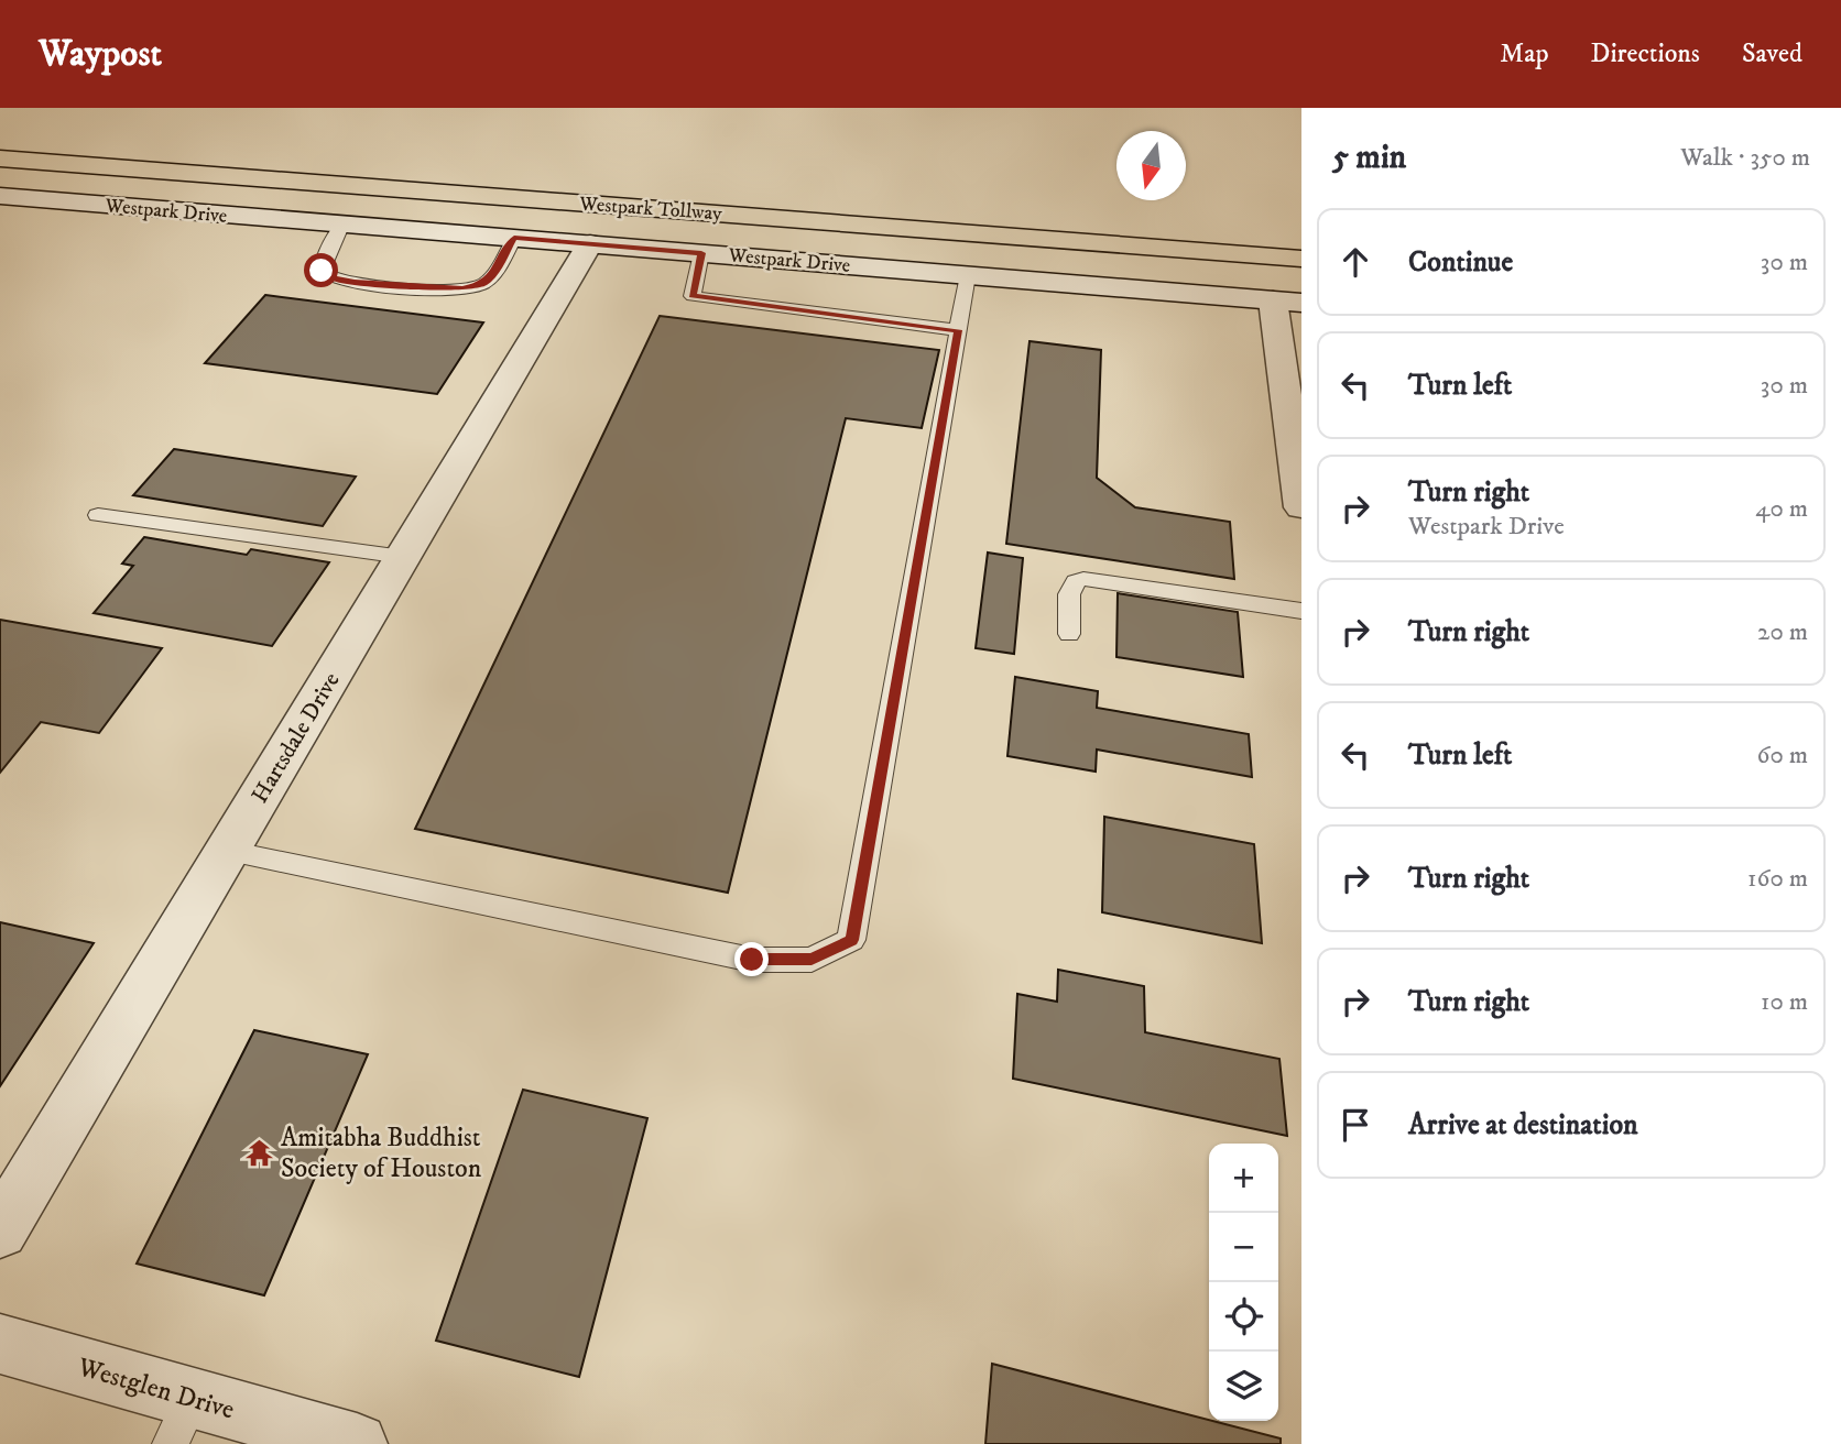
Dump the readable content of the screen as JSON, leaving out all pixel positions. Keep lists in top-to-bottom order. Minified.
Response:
{"streets":{"highway":["Westpark Tollway"],"street":["Westpark Drive","Hartsdale Drive","Westglen Drive"]},"crossings":[["Westpark Drive","Hartsdale Drive"]],"places":{"temple":["Amitabha Buddhist Society of Houston"]},"north":"bottom","page":{"header":"Waypost","nav":["Map","Directions","Saved"],"heading":["5 min","Walk · 350 m"],"list":[["Continue","30 m"],["Turn left","30 m"],["Turn right","Westpark Drive","40 m"],["Turn right","20 m"],["Turn left","60 m"],["Turn right","160 m"],["Turn right","10 m"],"Arrive at destination"],"map_buttons":["+","−"]}}
